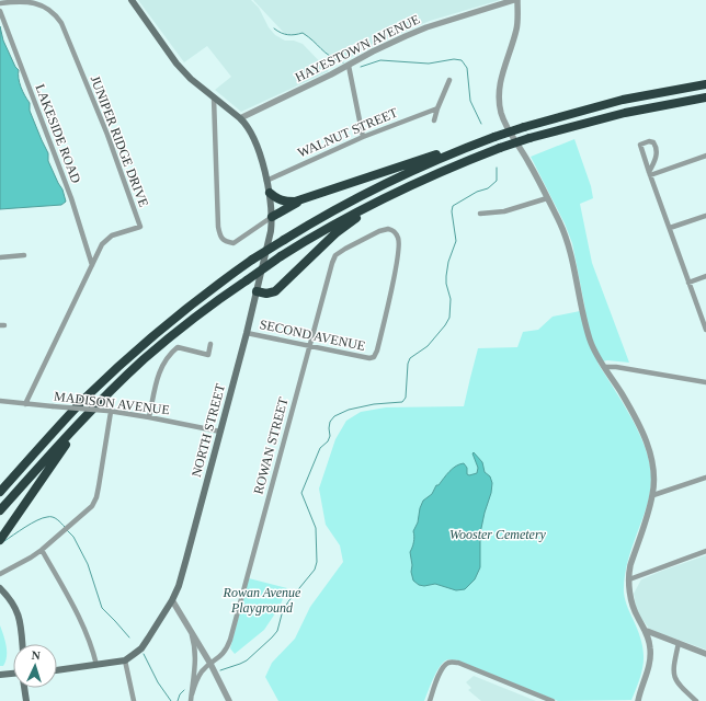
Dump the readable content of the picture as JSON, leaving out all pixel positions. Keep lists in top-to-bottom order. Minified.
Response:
{"streets":{"main road":["NORTH STREET"],"street":["HAYESTOWN AVENUE","WALNUT STREET","LAKESIDE ROAD","JUNIPER RIDGE DRIVE","SECOND AVENUE","MADISON AVENUE","ROWAN STREET"]},"crossings":[["HAYESTOWN AVENUE","NORTH STREET"],["WALNUT STREET","NORTH STREET"],["LAKESIDE ROAD","JUNIPER RIDGE DRIVE"],["JUNIPER RIDGE DRIVE","MADISON AVENUE"],["SECOND AVENUE","NORTH STREET"],["SECOND AVENUE","ROWAN STREET"],["MADISON AVENUE","NORTH STREET"]],"parks":["Wooster Cemetery","Rowan Avenue Playground"],"north":"top"}
